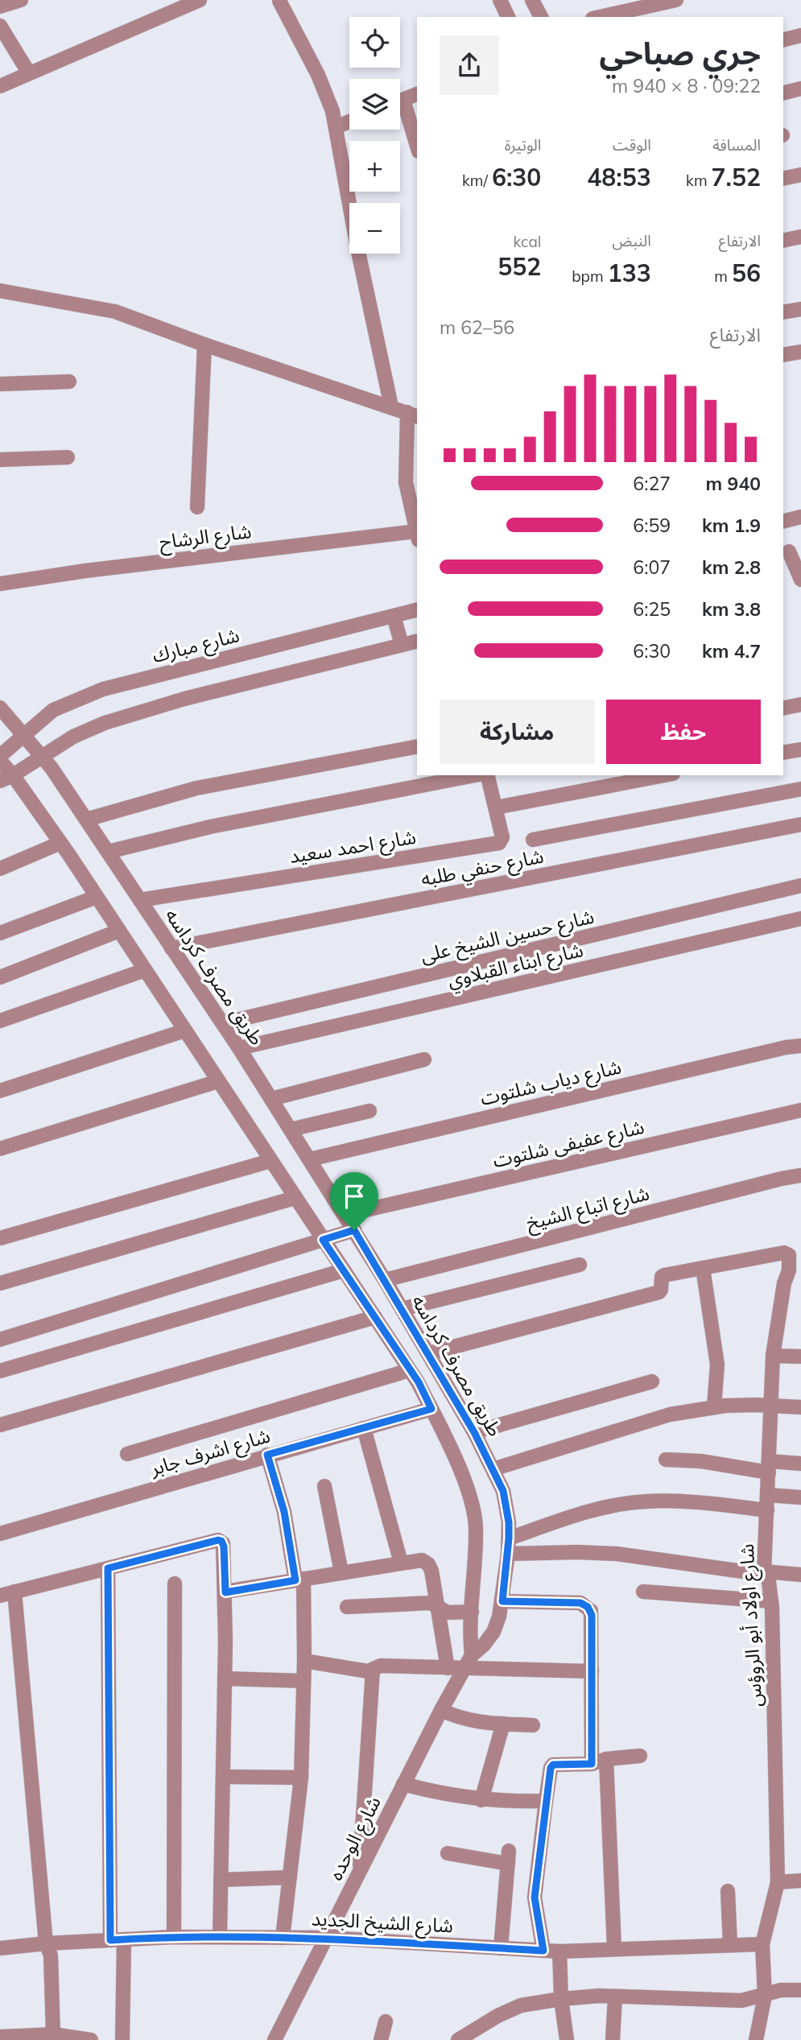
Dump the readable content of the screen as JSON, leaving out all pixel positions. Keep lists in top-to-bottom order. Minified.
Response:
{"streets":{"street":["شارع الرشاح","شارع مبارك","شارع احمد سعيد","شارع حنفي طلبه","شارع حسين الشيخ على","شارع ابناء القبلاوي","طريق مصرف كرداسه","شارع دياب شلتوت","شارع عفيفى شلتوت","شارع اتباع الشيخ","شارع اشرف جابر","شارع اولاد أبو الروؤس","شارع الوحده","شارع الشيخ الجديد"]},"crossings":[["شارع مبارك","طريق مصرف كرداسه"],["شارع احمد سعيد","طريق مصرف كرداسه"],["شارع حنفي طلبه","طريق مصرف كرداسه"],["شارع حسين الشيخ على","طريق مصرف كرداسه"],["شارع ابناء القبلاوي","طريق مصرف كرداسه"],["طريق مصرف كرداسه","شارع دياب شلتوت"],["طريق مصرف كرداسه","شارع عفيفى شلتوت"],["طريق مصرف كرداسه","شارع اتباع الشيخ"],["طريق مصرف كرداسه","شارع الوحده"],["شارع اولاد أبو الروؤس","شارع الشيخ الجديد"],["شارع الوحده","شارع الشيخ الجديد"]],"page":{"map_buttons":["+","−"],"heading":["جري صباحي","09:22 · 8 × 940 m"],"stats":[["المسافة","7.52 km"],["الوقت","48:53"],["الوتيرة","6:30 /km"],["الارتفاع","56 m"],["النبض","133 bpm"],["kcal","552"]],"chart":["الارتفاع","56–62 m"],"list":[{"name":"940 m","note":"6:27"},{"name":"1.9 km","note":"6:59"},{"name":"2.8 km","note":"6:07"},{"name":"3.8 km","note":"6:25"},{"name":"4.7 km","note":"6:30"}],"buttons":["حفظ","مشاركة"]}}
